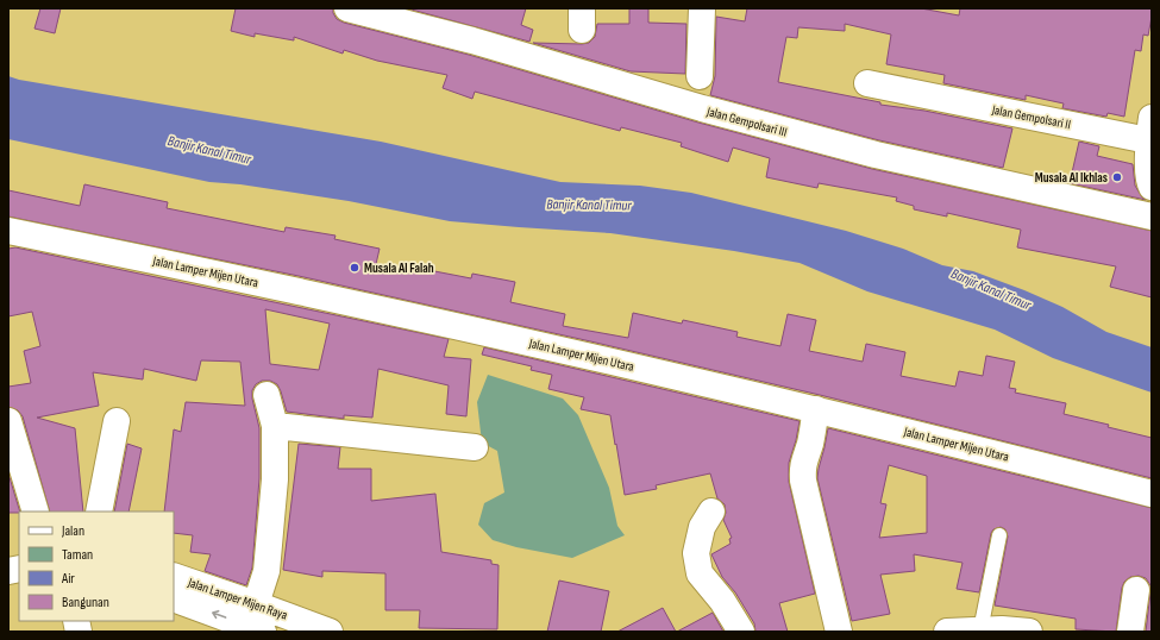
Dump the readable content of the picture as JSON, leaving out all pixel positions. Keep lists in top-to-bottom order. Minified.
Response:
{"streets":{"street":["Jalan Gempolsari II","Jalan Gempolsari III","Jalan Lamper Mijen Utara","Jalan Lamper Mijen Raya"]},"water":["Banjir Kanal Timur"],"places":["Musala Al Ikhlas","Musala Al Falah"],"legend":["Jalan","Taman","Air","Bangunan"]}
